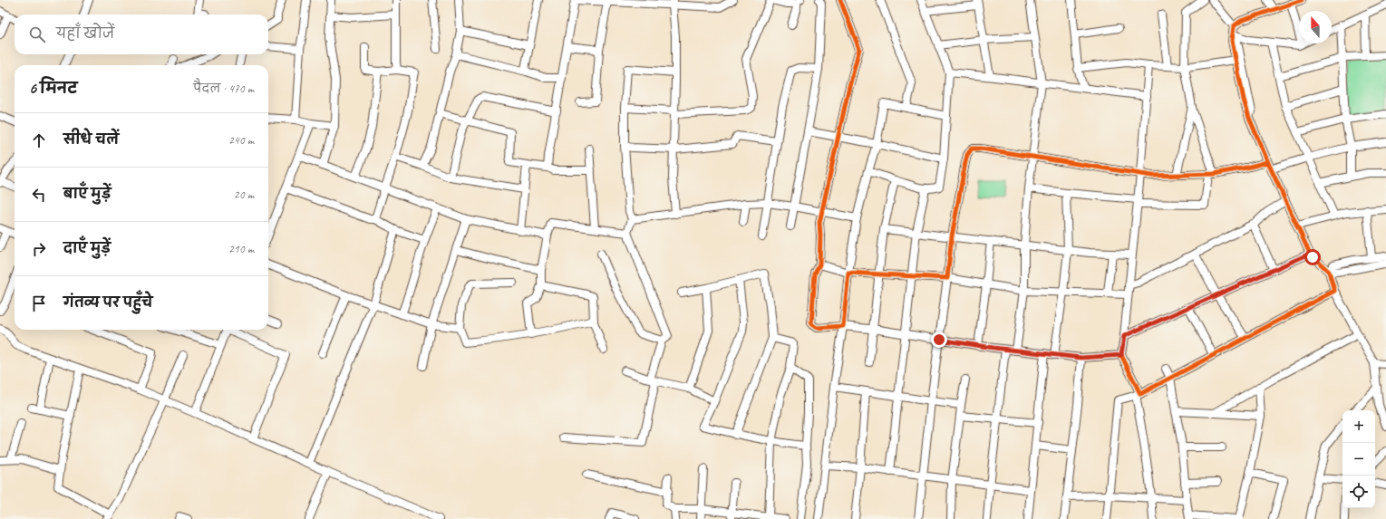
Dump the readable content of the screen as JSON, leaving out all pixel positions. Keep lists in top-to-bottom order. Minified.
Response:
{"north":"top","page":{"search":"यहाँ खोजें","heading":["6 मिनट","पैदल · 470 m"],"list":[["सीधे चलें","240 m"],["बाएँ मुड़ें","20 m"],["दाएँ मुड़ें","210 m"],"गंतव्य पर पहुँचे"],"map_buttons":["+","−"]}}
